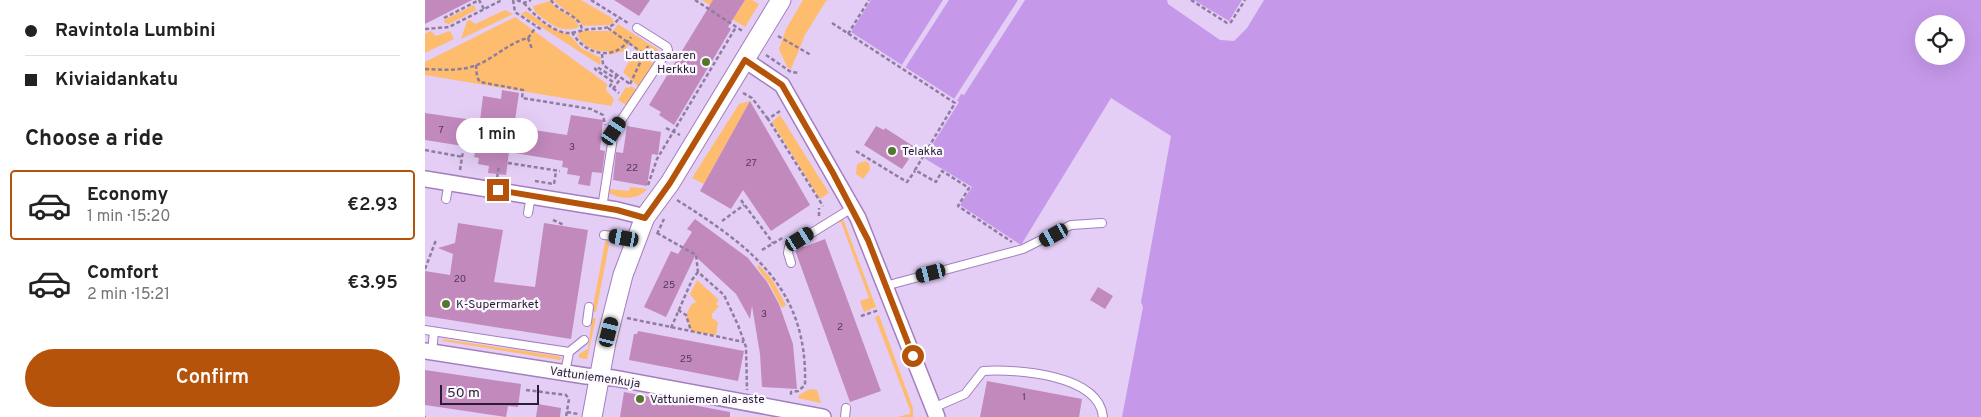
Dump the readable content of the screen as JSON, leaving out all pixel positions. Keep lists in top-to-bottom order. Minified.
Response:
{"streets":{"street":["Vattuniemenkuja"]},"places":["Lauttasaaren Herkku","Telakka","K-Supermarket","Vattuniemen ala-aste"],"house_numbers":["7","3","27","22","20","25","3","2","25","1"],"scale_bar":"50 m","page":{"banner":["Ravintola Lumbini","Kiviaidankatu"],"heading":"Choose a ride","bubble":"1 min","list":[{"name":"Economy","note":"1 min · 15:20","value":"€2.93"},{"name":"Comfort","note":"2 min · 15:21","value":"€3.95"}],"buttons":"Confirm","scale":"50 m"}}
